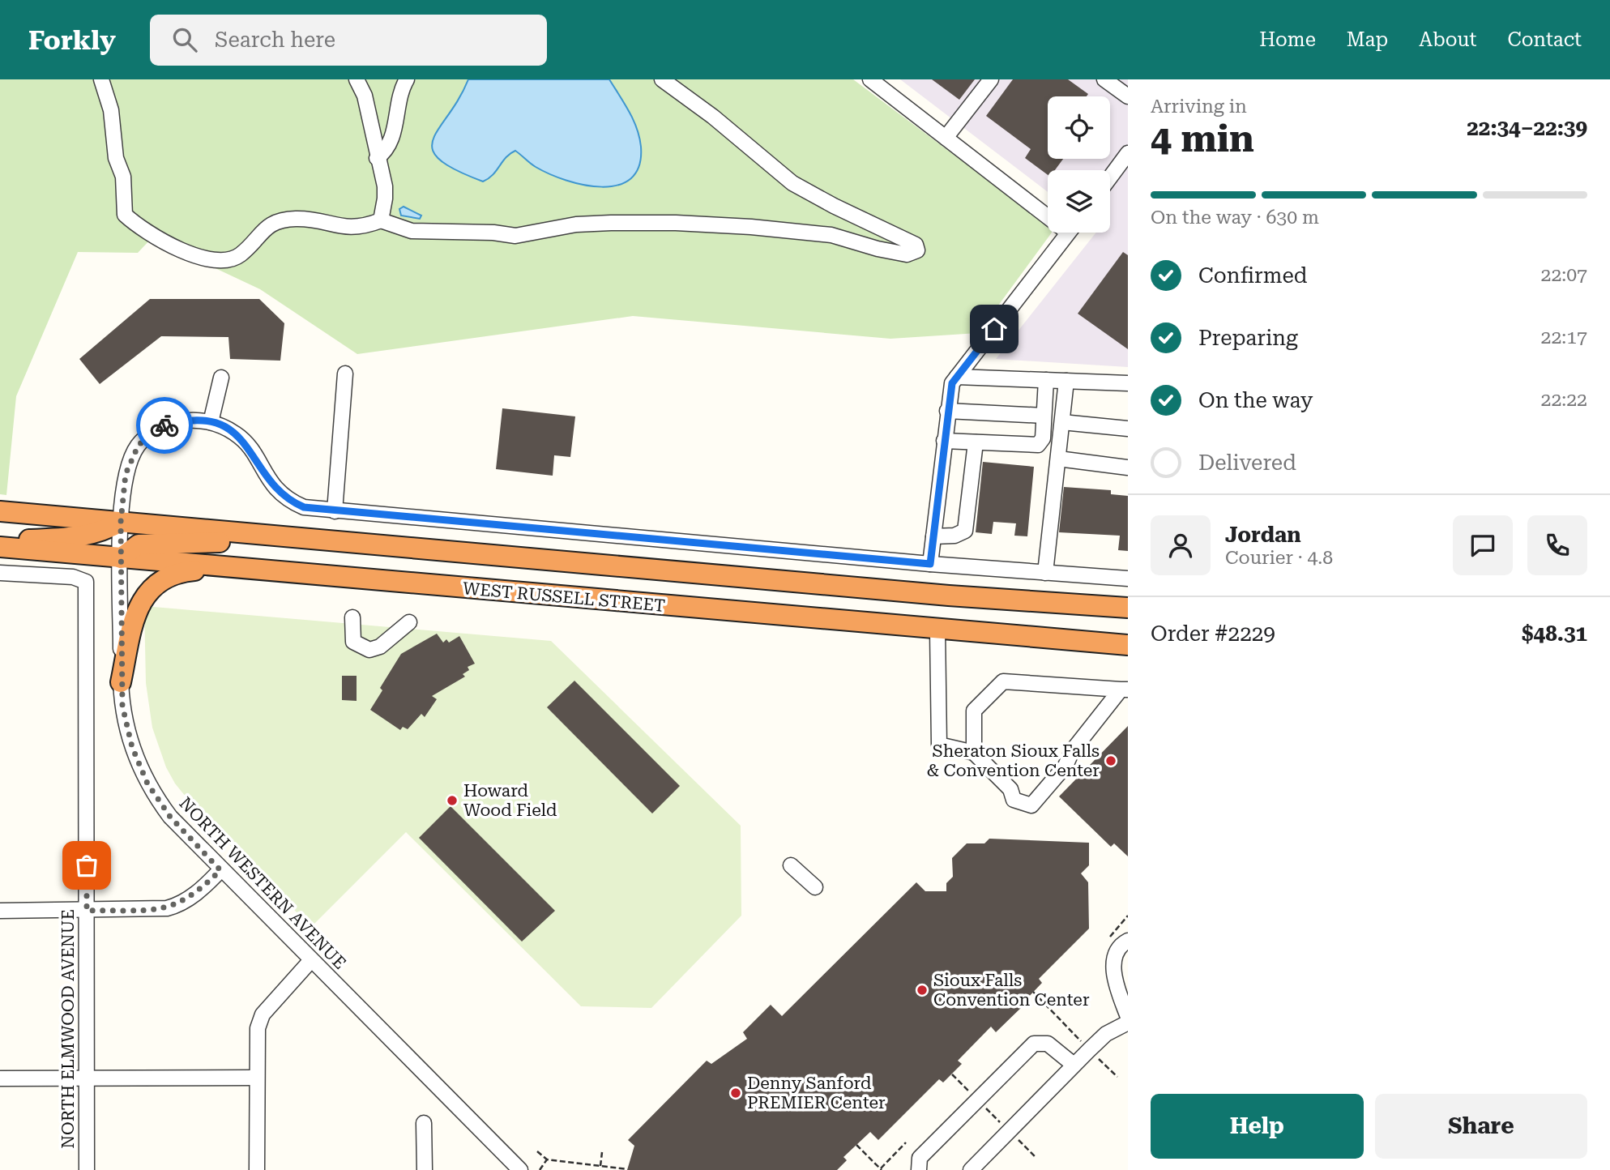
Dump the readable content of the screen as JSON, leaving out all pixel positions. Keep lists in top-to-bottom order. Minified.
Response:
{"streets":{"highway":["WEST RUSSELL STREET"],"street":["NORTH WESTERN AVENUE","NORTH ELMWOOD AVENUE"]},"crossings":[["WEST RUSSELL STREET","NORTH WESTERN AVENUE"]],"places":["Sheraton Sioux Falls & Convention Center","Howard Wood Field","Sioux Falls Convention Center","Denny Sanford PREMIER Center"],"page":{"header":"Forkly","search":"Search here","nav":["Home","Map","About","Contact"],"heading":["4 min","Arriving in","22:34–22:39"],"panel":["Jordan","Courier · 4.8","Order #2229","$48.31"],"bar":"On the way · 630 m","list":[["Confirmed","22:07"],["Preparing","22:17"],["On the way","22:22"],"Delivered"],"buttons":["Help","Share"]}}
